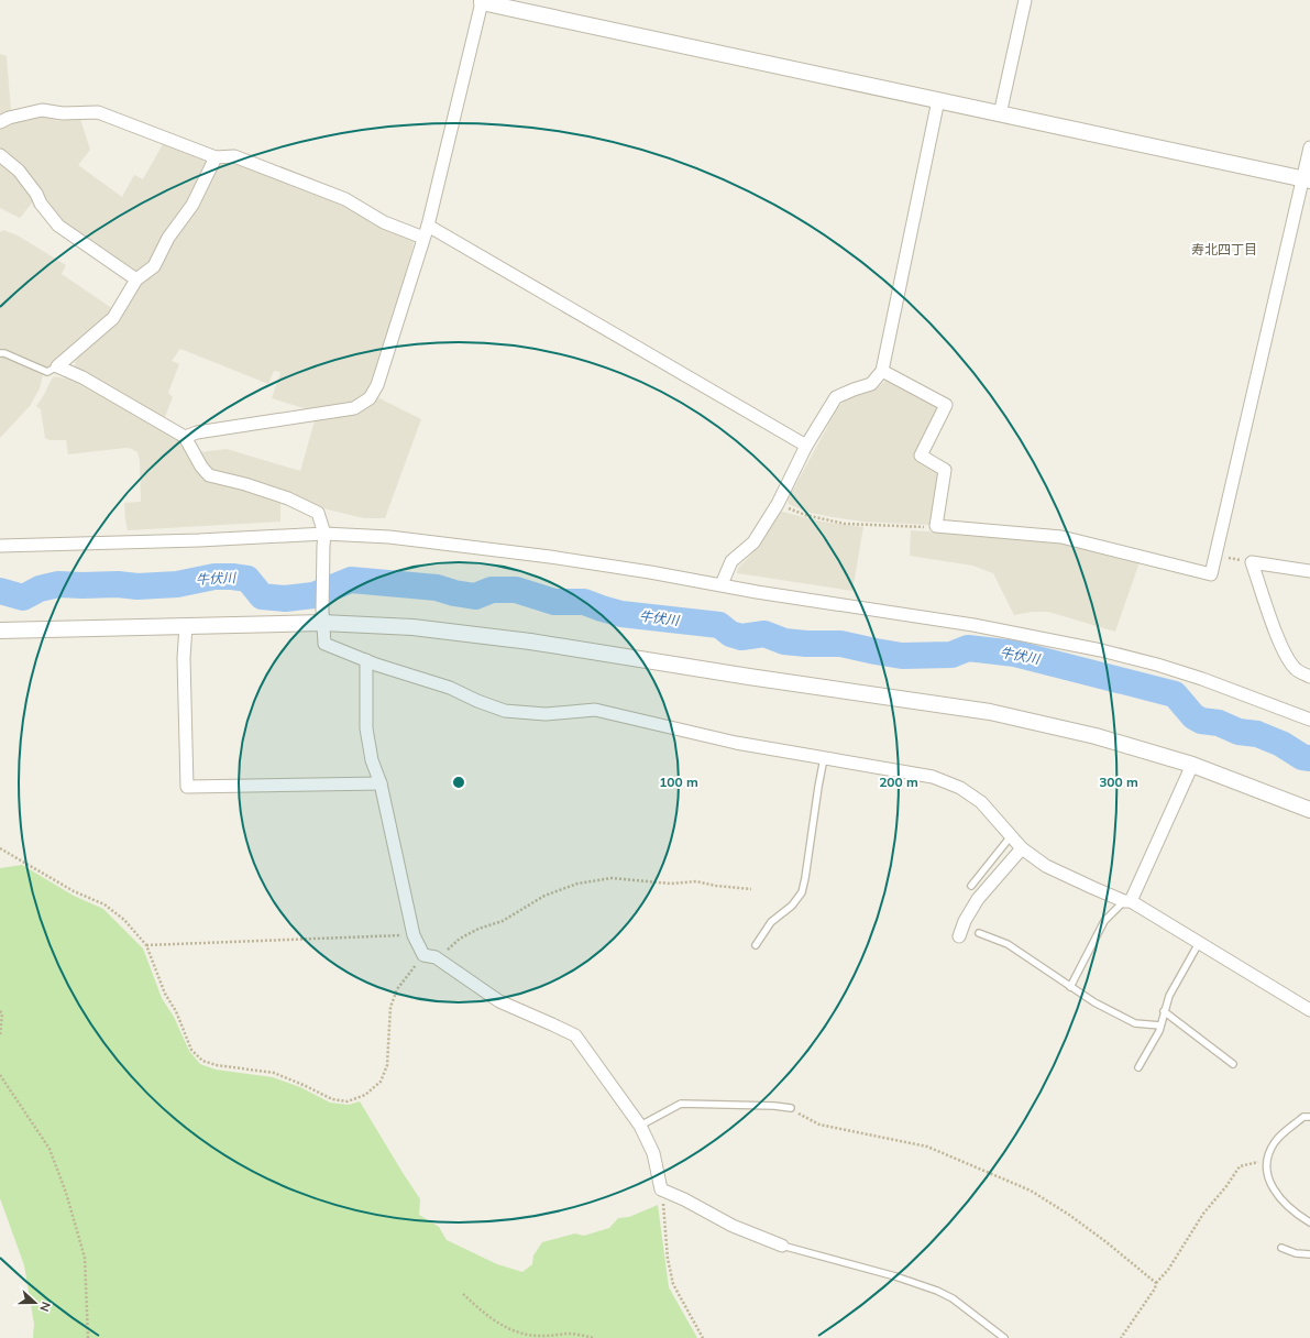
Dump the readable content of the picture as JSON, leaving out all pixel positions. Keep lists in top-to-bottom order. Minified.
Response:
{"districts":["寿北四丁目"],"water":["牛伏川"],"north":"right","rings":["100 m","200 m","300 m"]}
